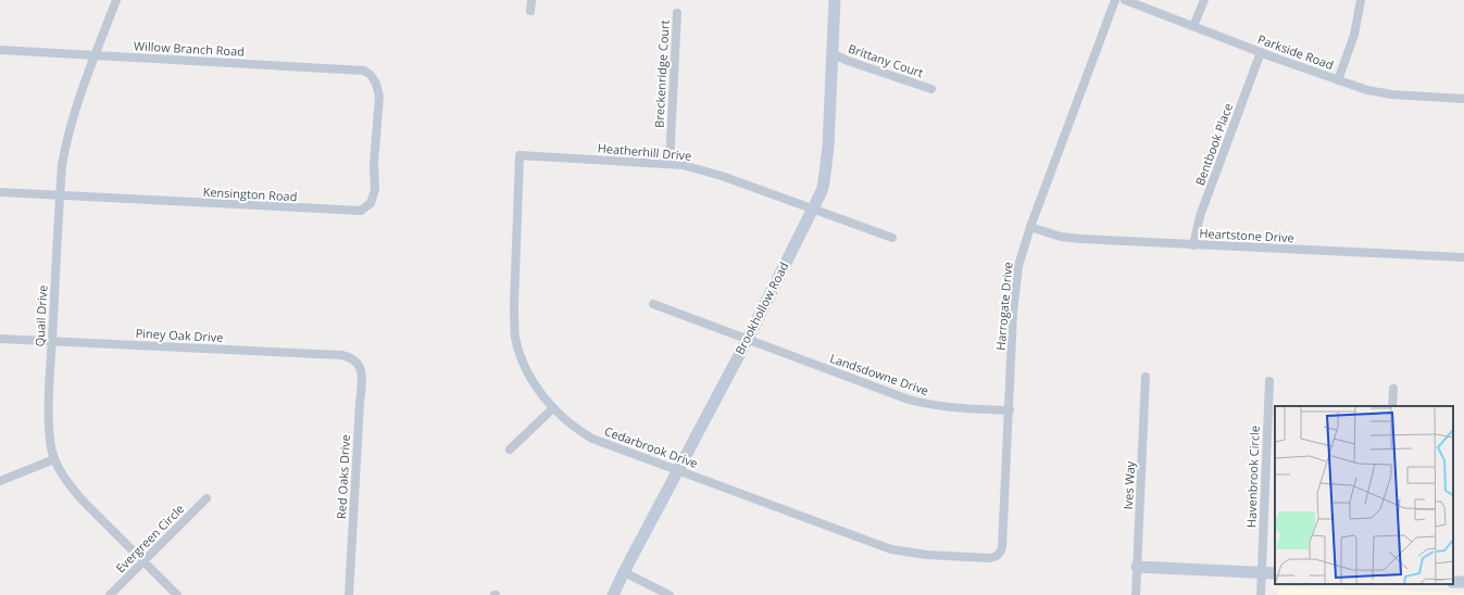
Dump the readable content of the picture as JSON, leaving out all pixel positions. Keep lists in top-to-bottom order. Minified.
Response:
{"streets":{"street":["Willow Branch Road","Parkside Road","Brittany Court","Breckenridge Court","Bentbook Place","Heatherhill Drive","Kensington Road","Heartstone Drive","Harrogate Drive","Brookhollow Road","Quail Drive","Piney Oak Drive","Landsdowne Drive","Cedarbrook Drive","Red Oaks Drive","Havenbrook Circle","Ives Way","Evergreen Circle"]},"crossings":[["Willow Branch Road","Kensington Road"],["Willow Branch Road","Quail Drive"],["Parkside Road","Bentbook Place"],["Brittany Court","Brookhollow Road"],["Breckenridge Court","Heatherhill Drive"],["Bentbook Place","Heartstone Drive"],["Heatherhill Drive","Brookhollow Road"],["Heatherhill Drive","Cedarbrook Drive"],["Kensington Road","Quail Drive"],["Heartstone Drive","Harrogate Drive"],["Harrogate Drive","Landsdowne Drive"],["Harrogate Drive","Cedarbrook Drive"],["Brookhollow Road","Landsdowne Drive"],["Brookhollow Road","Cedarbrook Drive"],["Quail Drive","Piney Oak Drive"],["Quail Drive","Evergreen Circle"],["Piney Oak Drive","Red Oaks Drive"]]}
